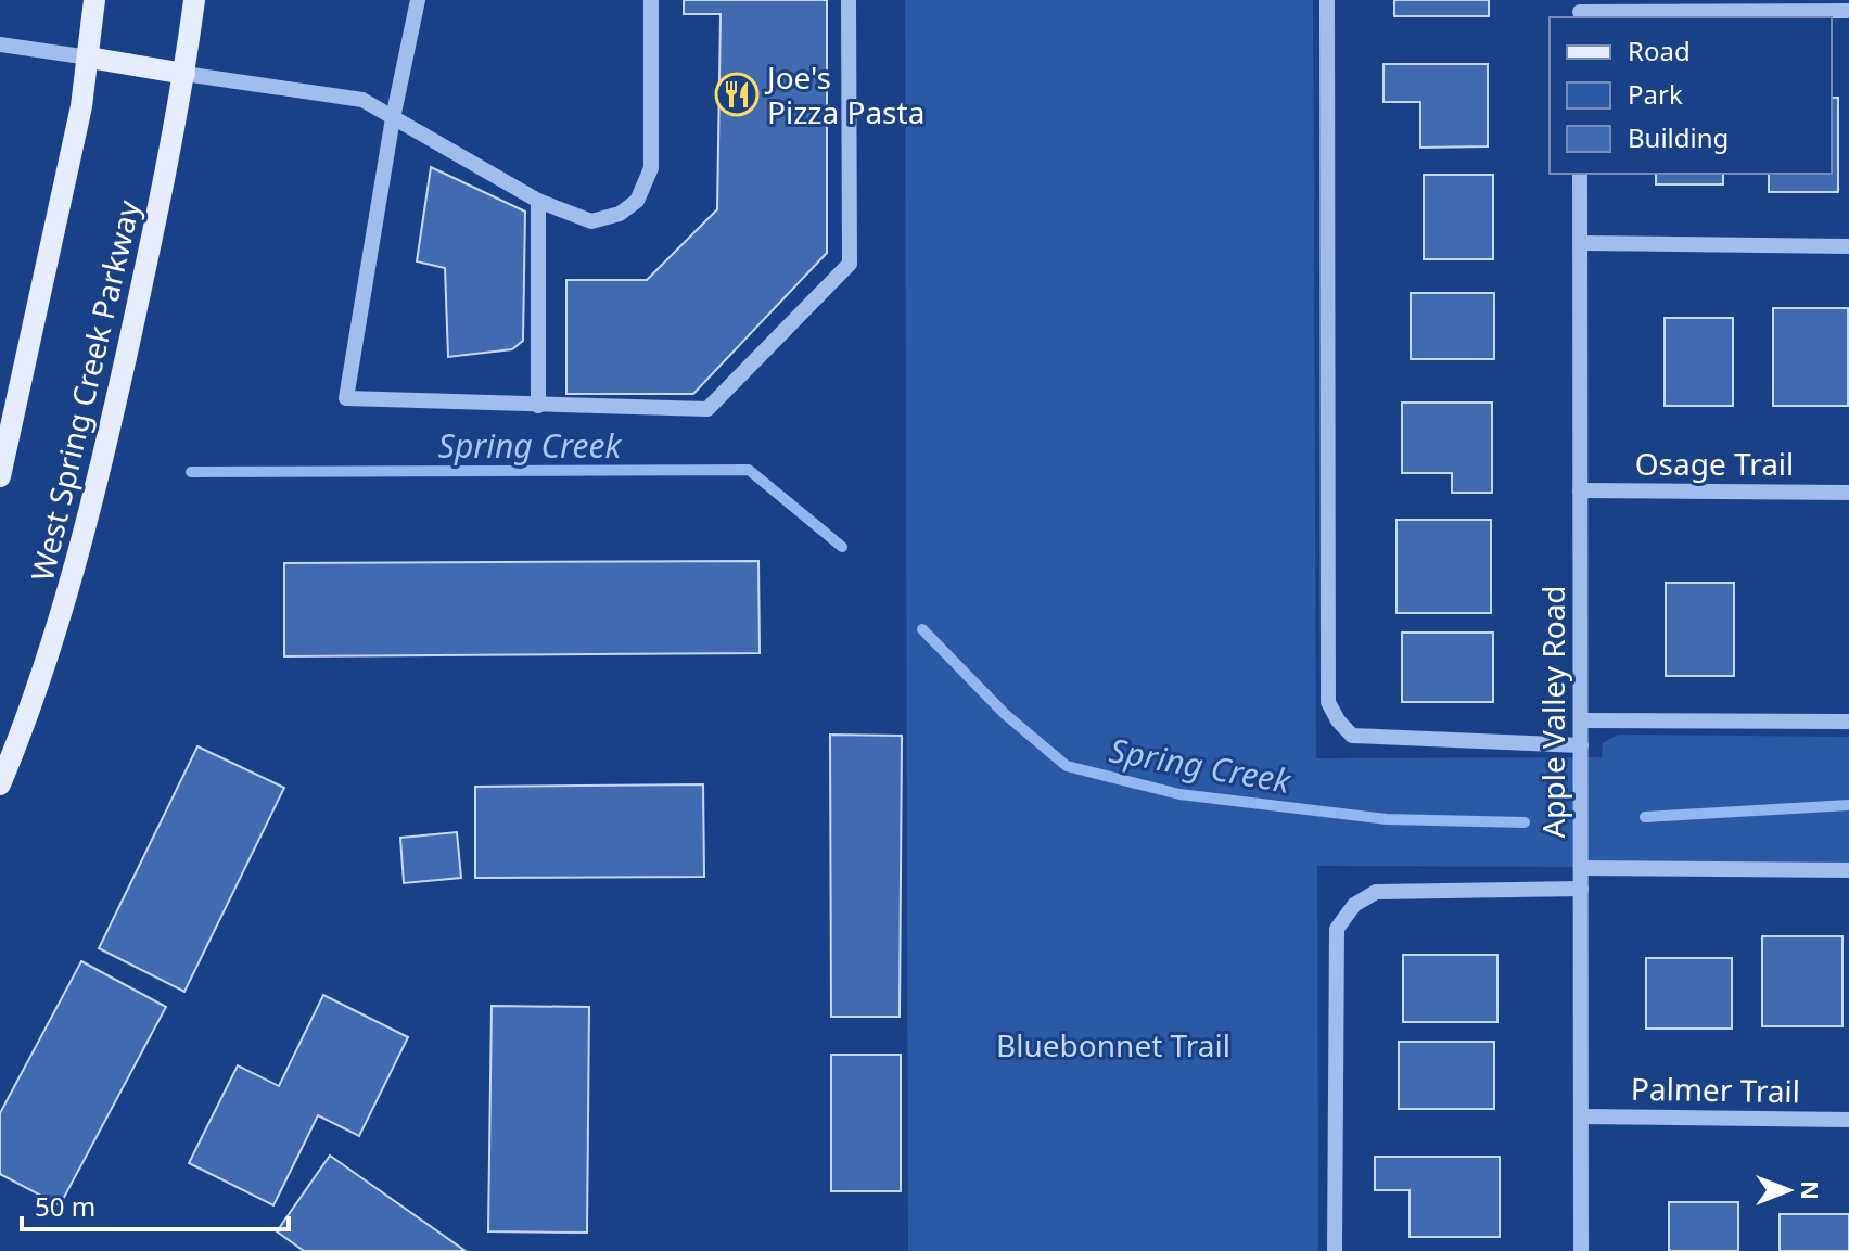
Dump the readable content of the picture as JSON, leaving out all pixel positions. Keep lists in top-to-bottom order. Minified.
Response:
{"streets":{"main road":["West Spring Creek Parkway"],"street":["Osage Trail","Apple Valley Road","Palmer Trail"]},"crossings":[["Osage Trail","Apple Valley Road"],["Apple Valley Road","Palmer Trail"]],"water":["Spring Creek"],"parks":["Bluebonnet Trail"],"places":{"restaurant":["Joe's Pizza Pasta"]},"legend":["Road","Park","Building"],"scale_bar":"50 m","north":"right"}
